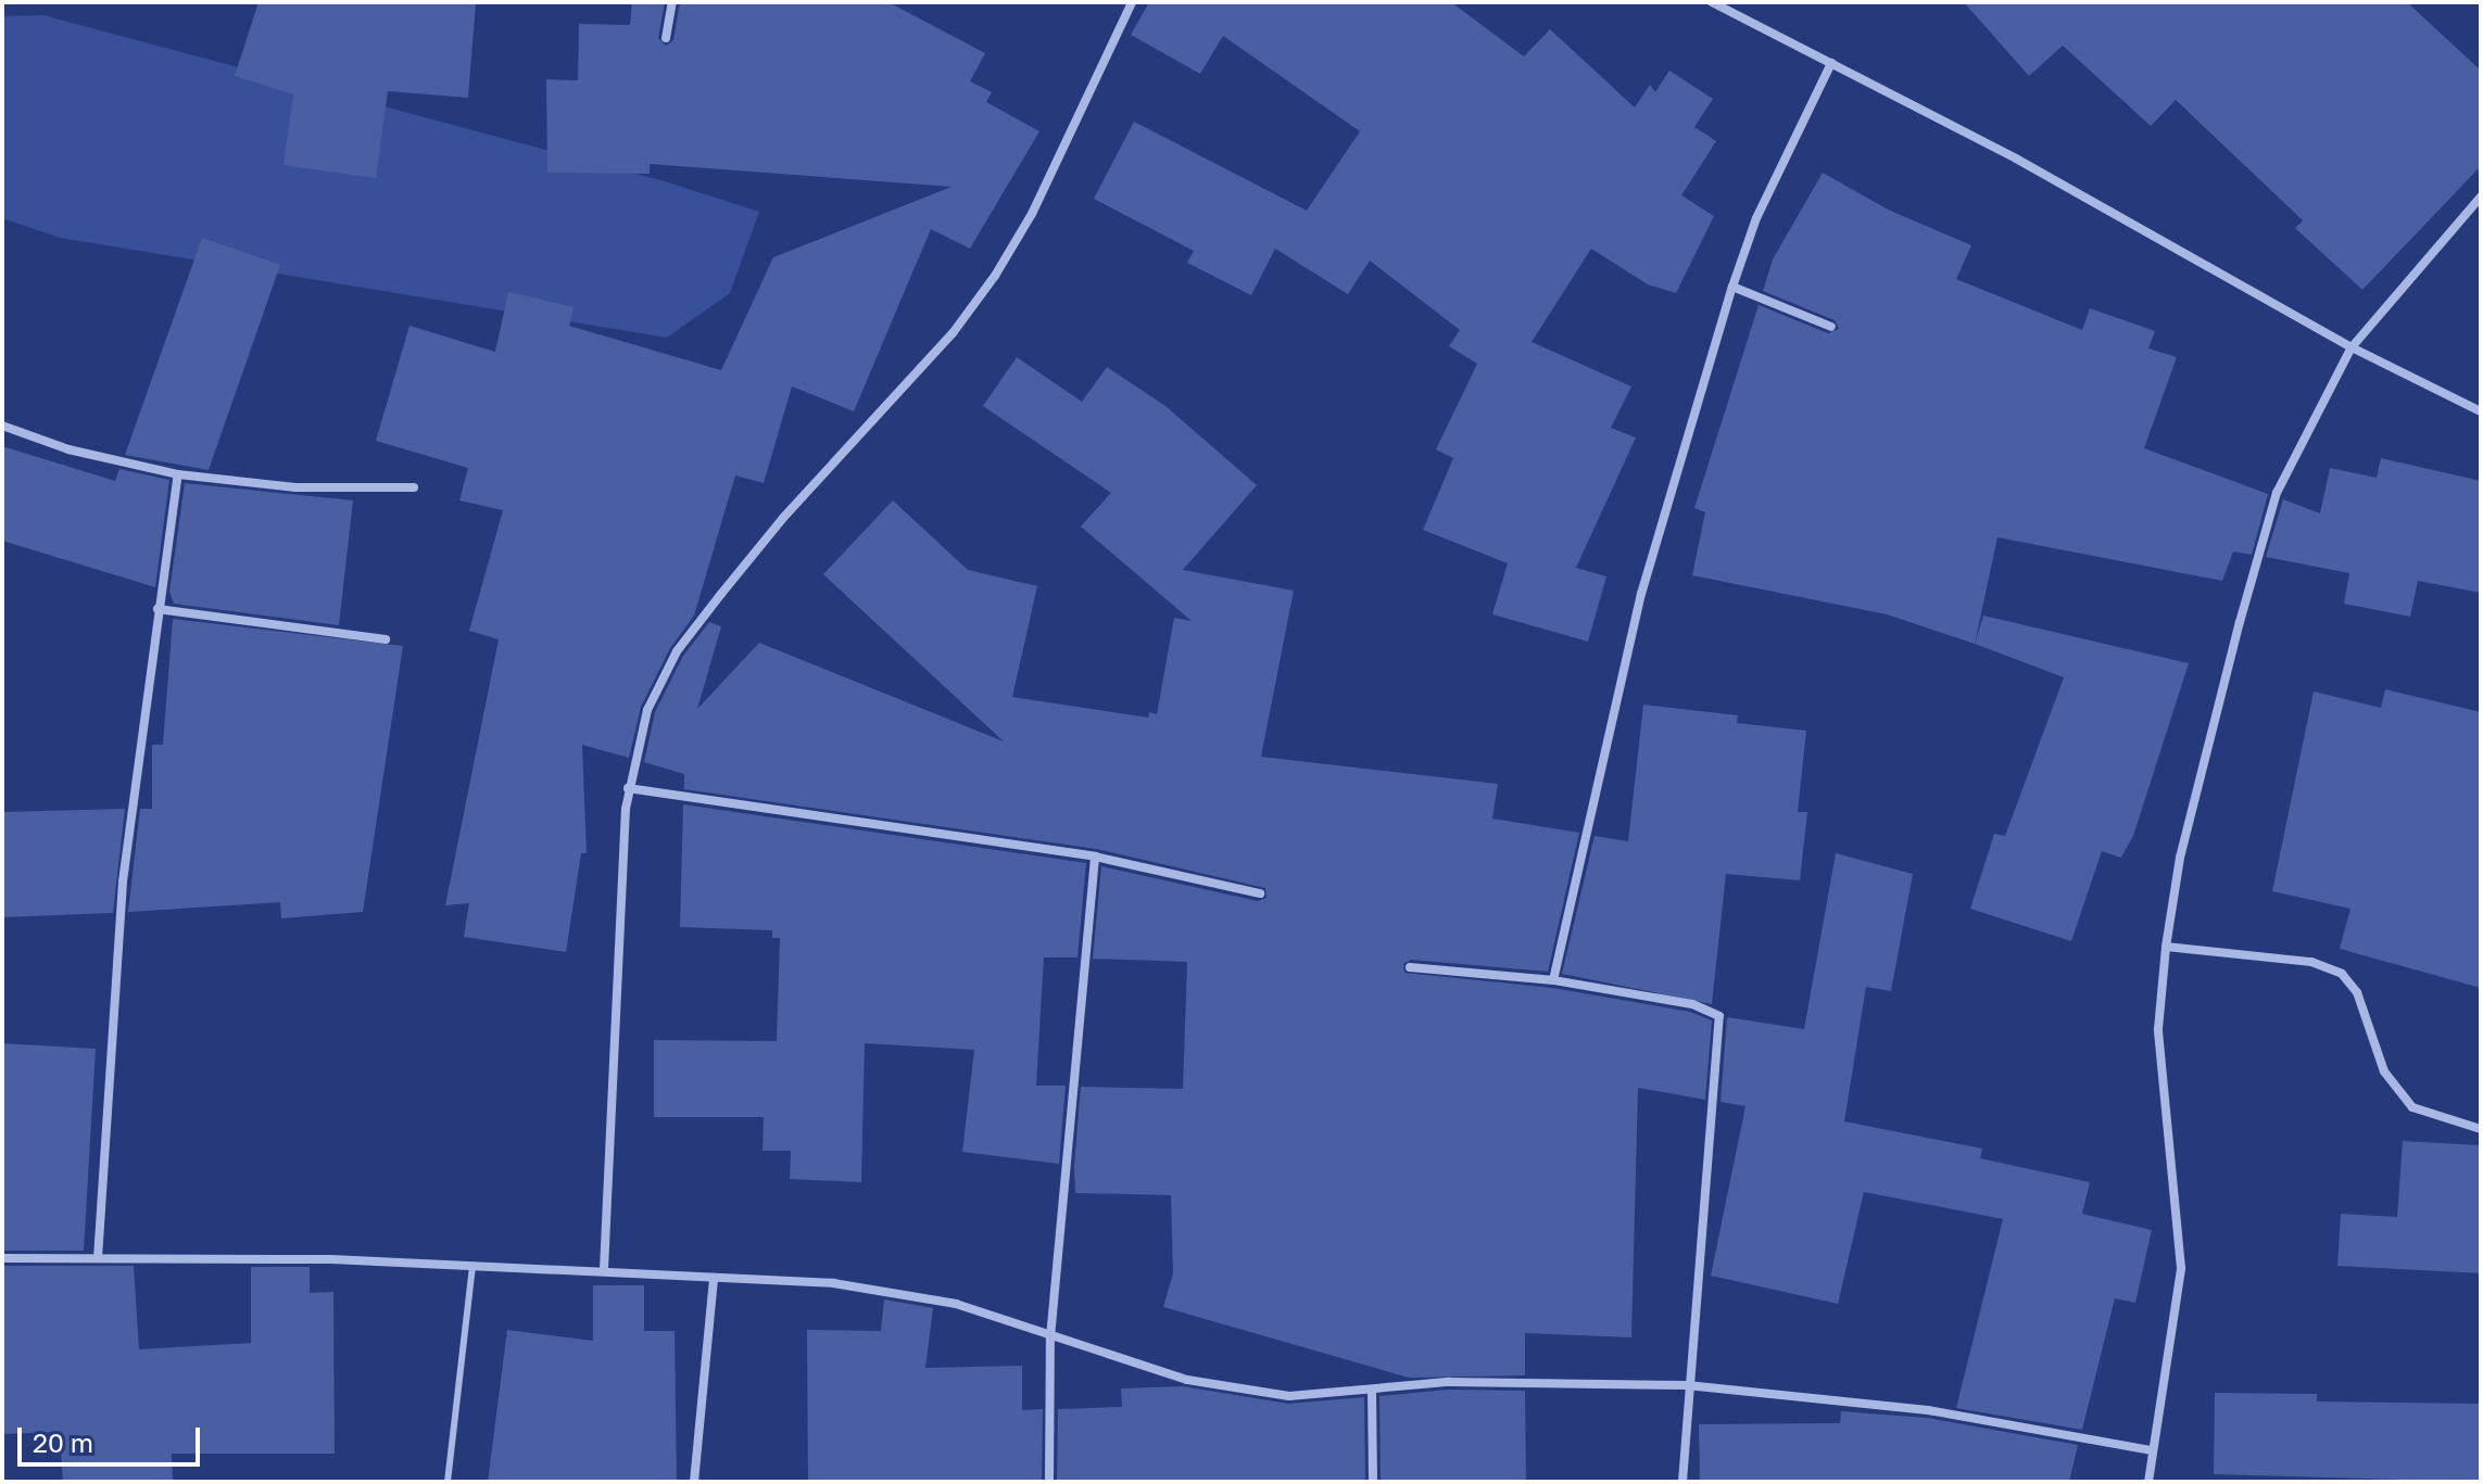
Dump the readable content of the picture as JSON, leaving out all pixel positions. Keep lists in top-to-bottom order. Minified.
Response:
{"scale_bar":"20 m"}
